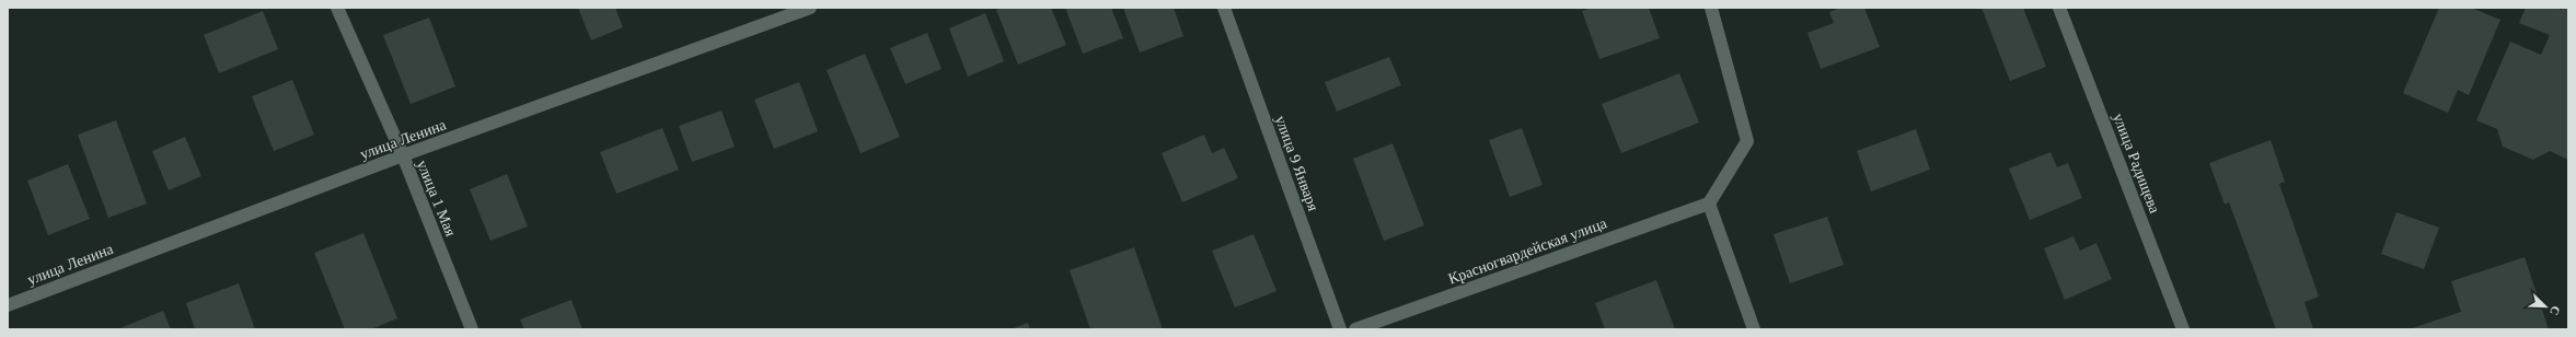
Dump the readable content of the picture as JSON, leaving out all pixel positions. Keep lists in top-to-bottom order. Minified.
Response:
{"streets":{"street":["улица Ленина","улица 9 Января","улица Радищева","улица 1 Мая","Красногвардейская улица"]},"crossings":[["улица Ленина","улица 1 Мая"]],"north":"bottom right"}
